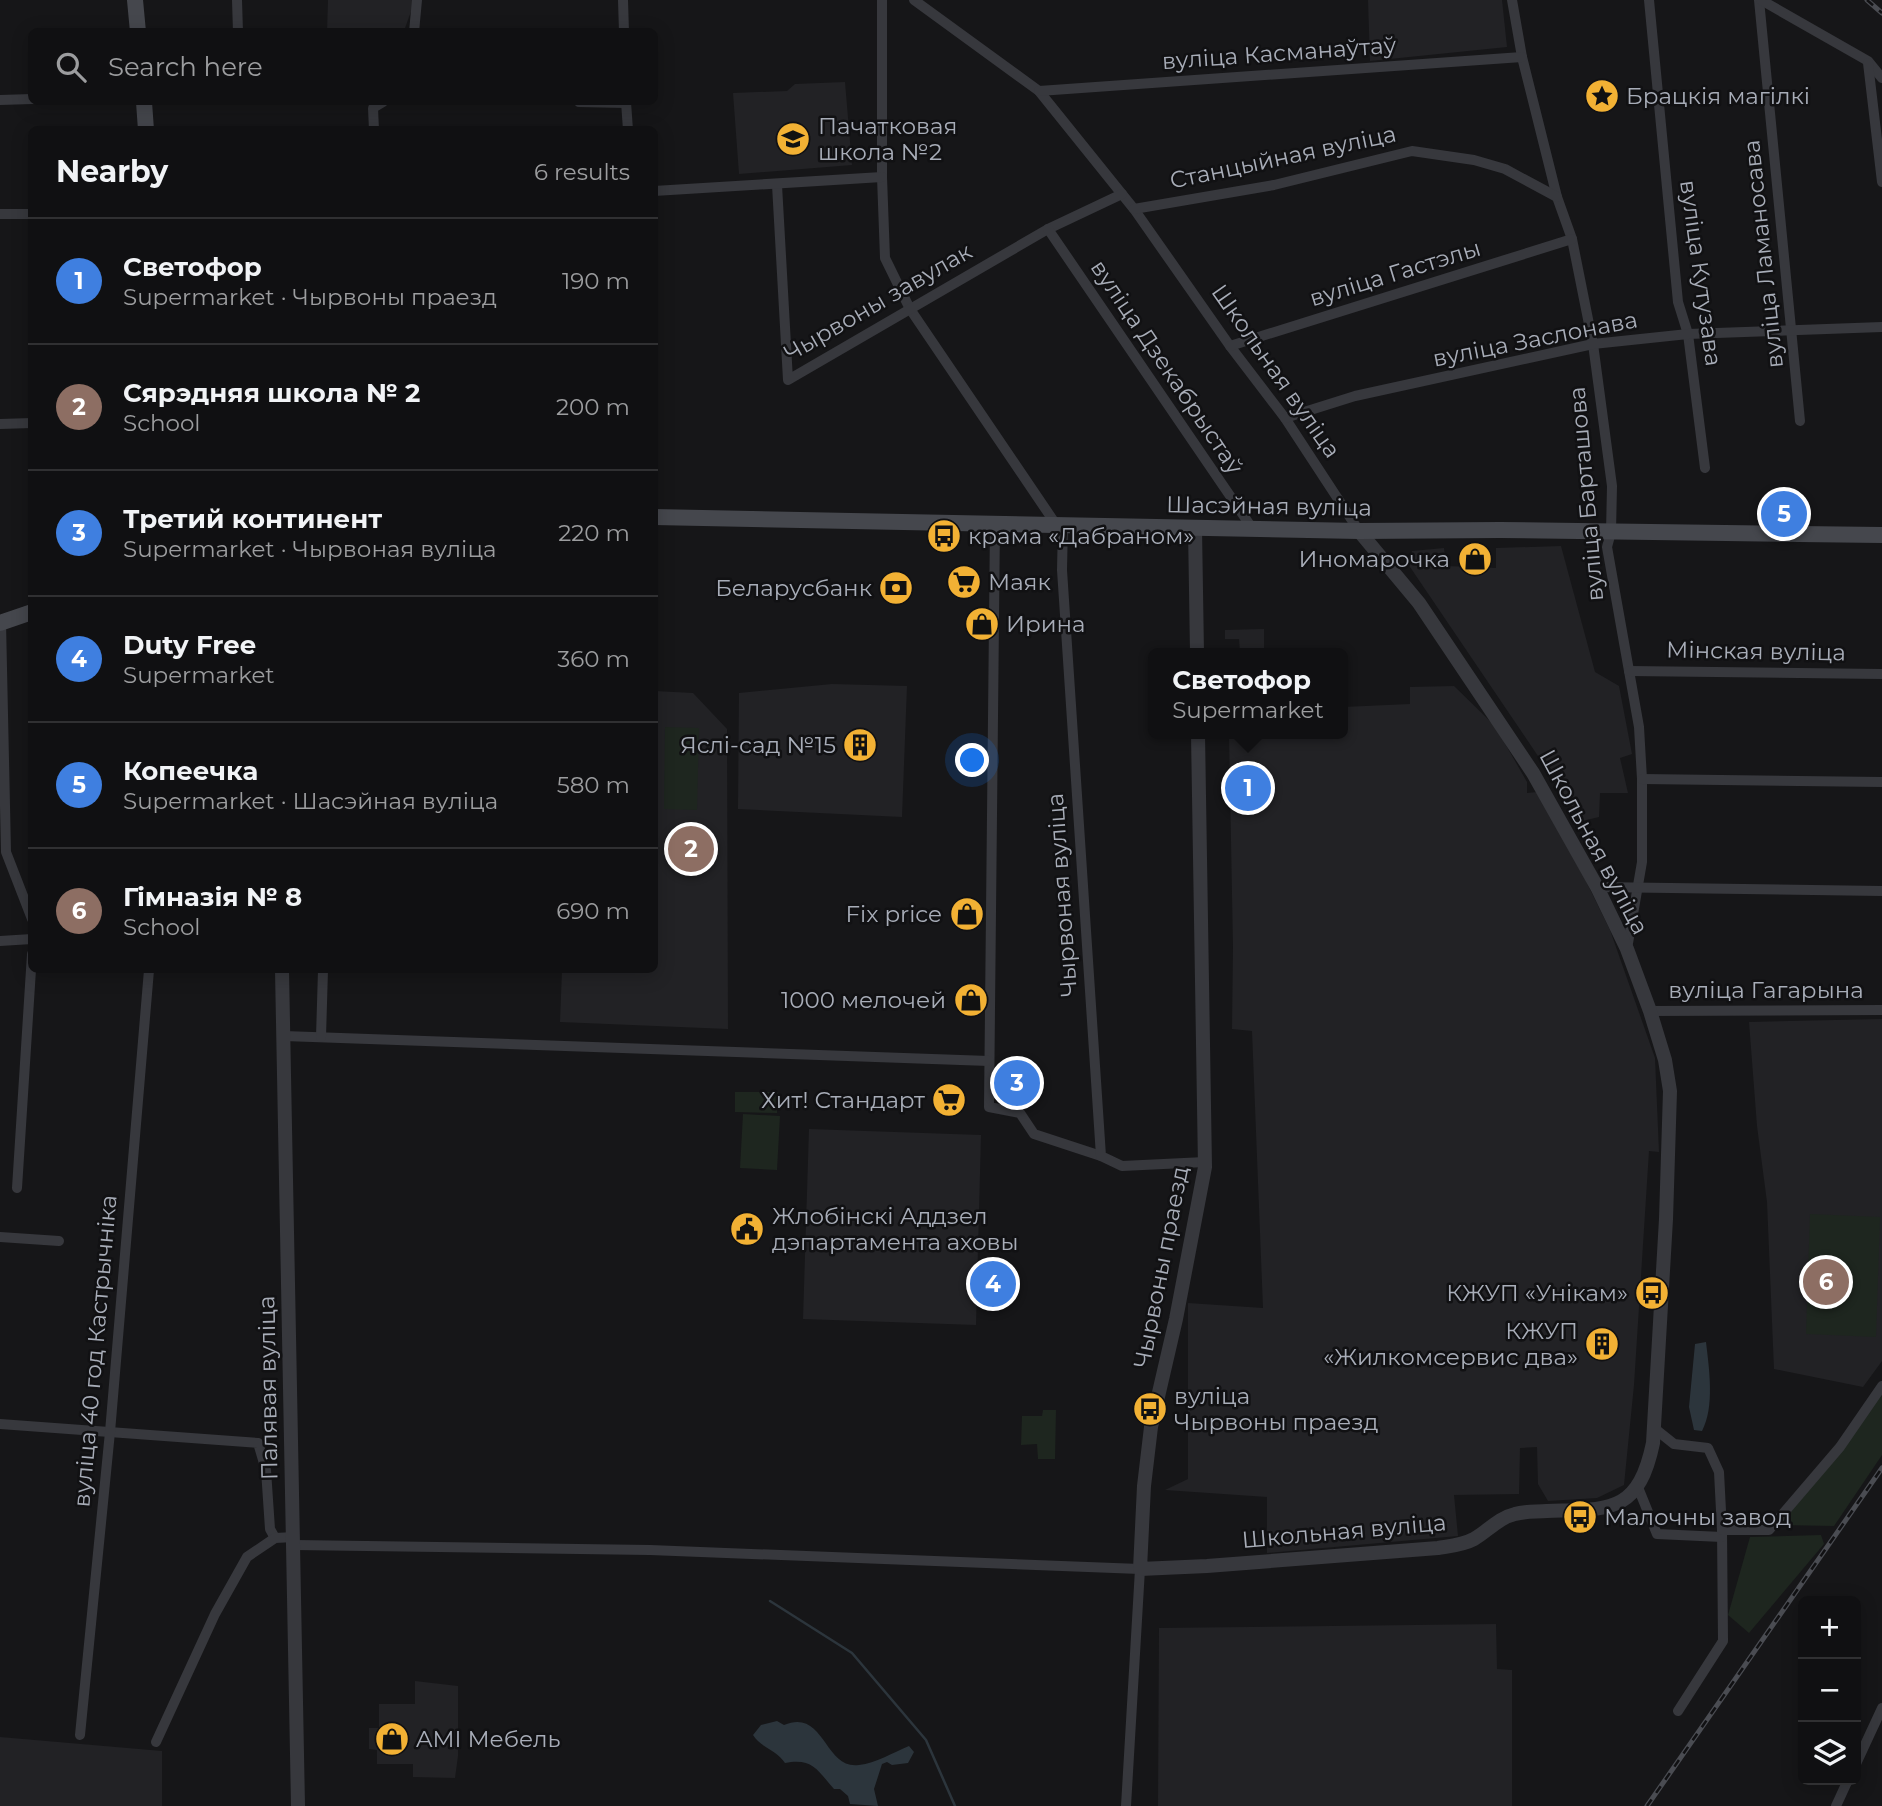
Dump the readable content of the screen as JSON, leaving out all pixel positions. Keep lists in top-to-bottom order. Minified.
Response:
{"streets":{"main road":["Шасэйная вуліца"],"street":["вуліца Касманаўтаў","Станцыйная вуліца","вуліца Ламаносава","вуліца Гастэлы","вуліца Кутузава","Чырвоны завулак","вуліца Заслонава","вуліца Дзекабрыстаў","Школьная вуліца","вуліца Барташова","Мінская вуліца","Чырвоная вуліца","вуліца Гагарына","Чырвоны праезд","вуліца 40 год Кастрычніка","Палявая вуліца"]},"crossings":[["вуліца Касманаўтаў","Школьная вуліца"],["вуліца Касманаўтаў","вуліца Барташова"],["Станцыйная вуліца","Школьная вуліца"],["Станцыйная вуліца","вуліца Барташова"],["вуліца Ламаносава","вуліца Заслонава"],["вуліца Гастэлы","Школьная вуліца"],["вуліца Гастэлы","вуліца Барташова"],["вуліца Кутузава","вуліца Заслонава"],["Чырвоны завулак","вуліца Дзекабрыстаў"],["Чырвоны завулак","Школьная вуліца"],["вуліца Заслонава","Школьная вуліца"],["вуліца Заслонава","вуліца Барташова"],["вуліца Дзекабрыстаў","Шасэйная вуліца"],["Школьная вуліца","вуліца Барташова"],["Школьная вуліца","Шасэйная вуліца"],["Школьная вуліца","вуліца Гагарына"],["Школьная вуліца","Чырвоны праезд"],["вуліца Барташова","Шасэйная вуліца"],["вуліца Барташова","Мінская вуліца"],["Шасэйная вуліца","Чырвоная вуліца"]],"places":{"place":["Брацкія магілкі"],"school or university":["Пачатковая школа №2"],"bus stop":["крама «Дабраном»","КЖУП «Унікам»","вуліца Чырвоны праезд","Малочны завод"],"shop":["Иномарочка","Ирина","Fix price","1000 мелочей","AMI Мебель"],"supermarket":["Маяк","Хит! Стандарт"],"bank":["Беларусбанк"],"building":["Яслі-сад №15","КЖУП «Жилкомсервис два»"],"public building":["Жлобінскі Аддзел дэпартамента аховы"]},"page":{"search":"Search here","heading":["Nearby","6 results"],"list":[{"mark":"1","name":"Светофор","note":"Supermarket · Чырвоны праезд","value":"190 m"},{"mark":"2","name":"Сярэдняя школа № 2","note":"School","value":"200 m"},{"mark":"3","name":"Третий континент","note":"Supermarket · Чырвоная вуліца","value":"220 m"},{"mark":"4","name":"Duty Free","note":"Supermarket","value":"360 m"},{"mark":"5","name":"Копеечка","note":"Supermarket · Шасэйная вуліца","value":"580 m"},{"mark":"6","name":"Гімназія № 8","note":"School","value":"690 m"}],"pins":["5","1","2","3","6","4"],"popup":["Светофор","Supermarket"],"map_buttons":["+","−"]}}
